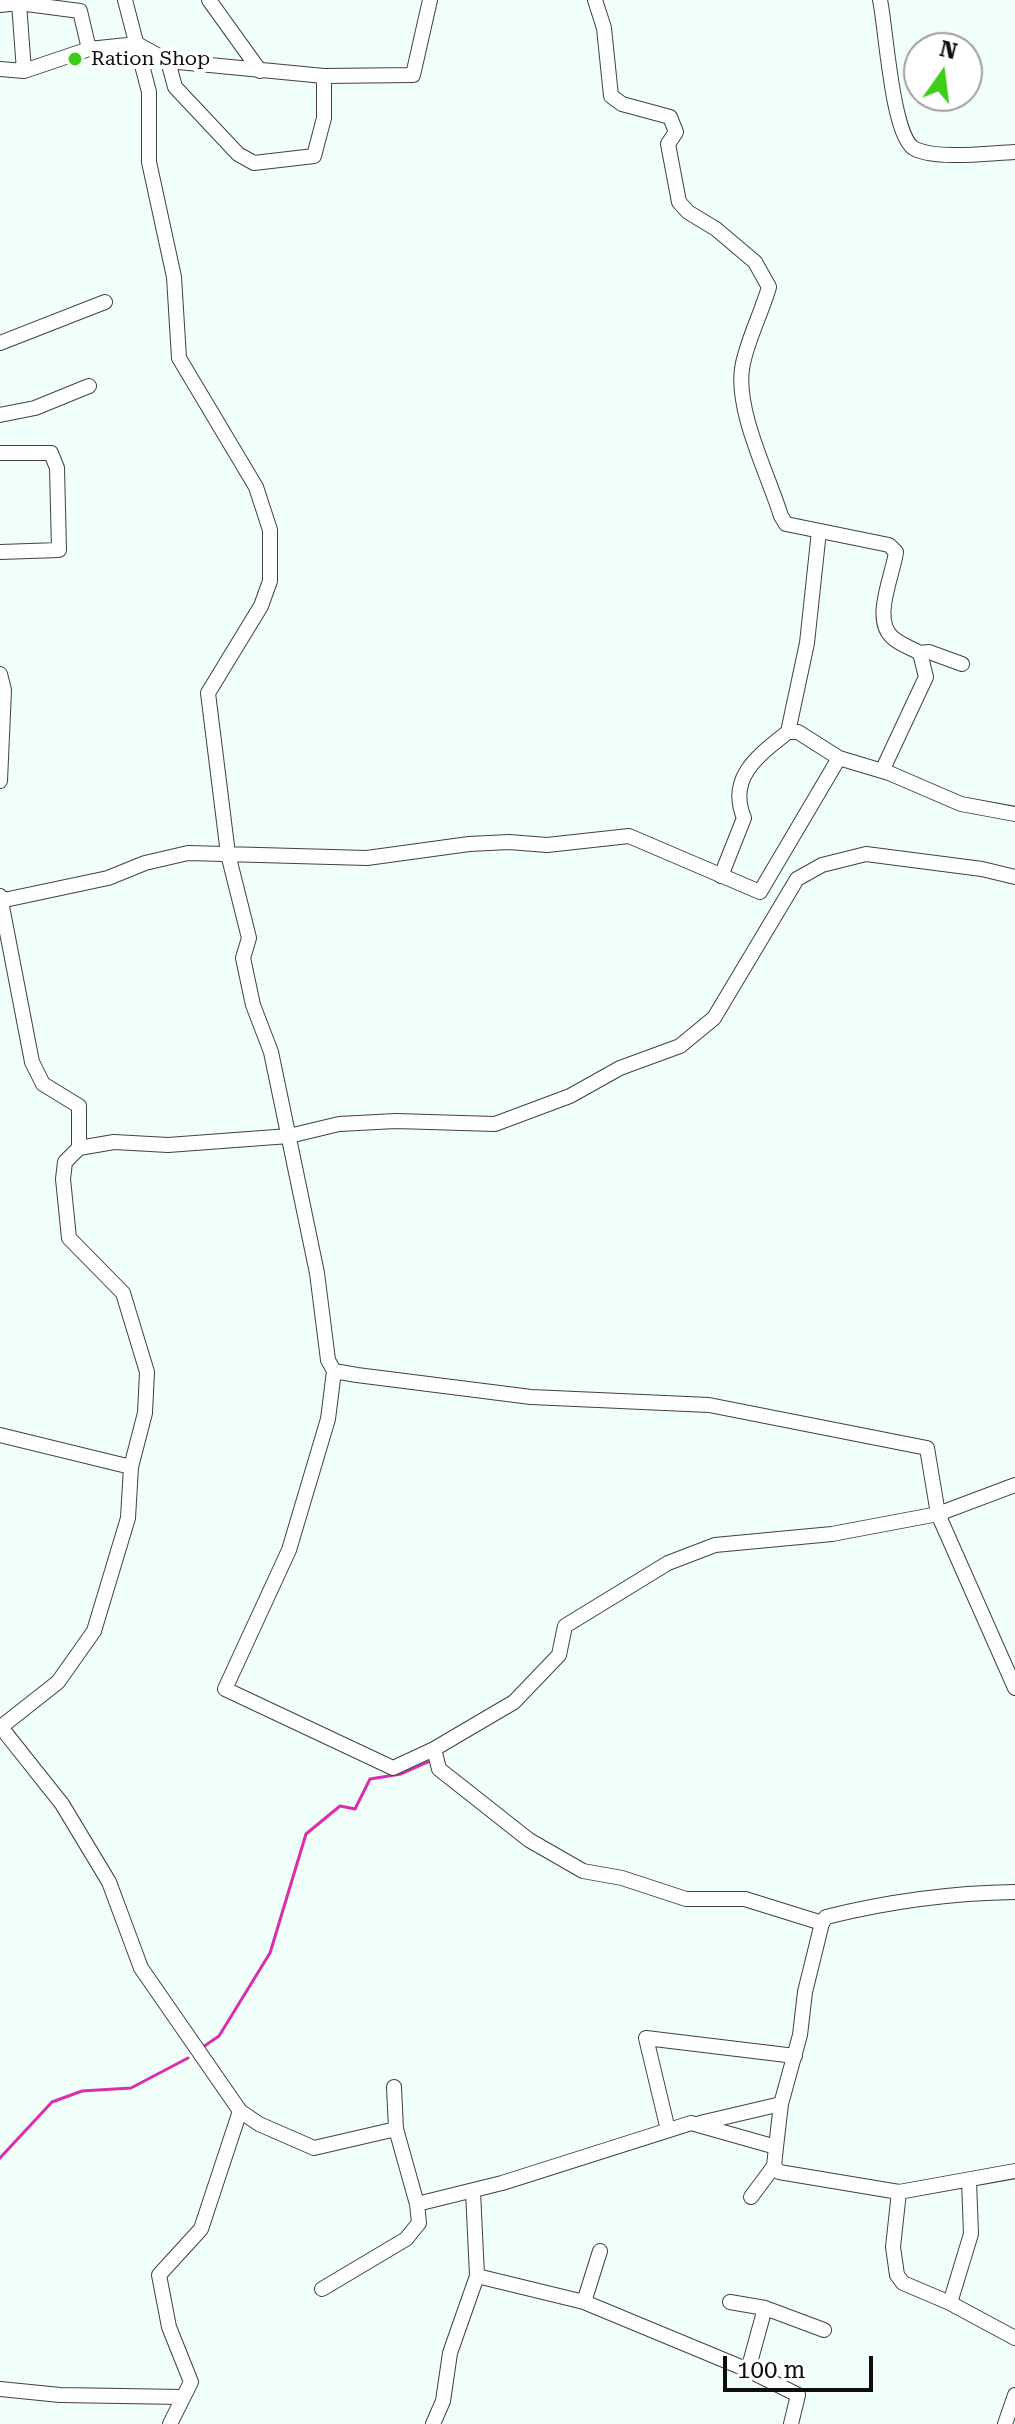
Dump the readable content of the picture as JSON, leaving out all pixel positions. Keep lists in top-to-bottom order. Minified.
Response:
{"places":["Ration Shop"],"scale_bar":"100 m","north":"top"}
